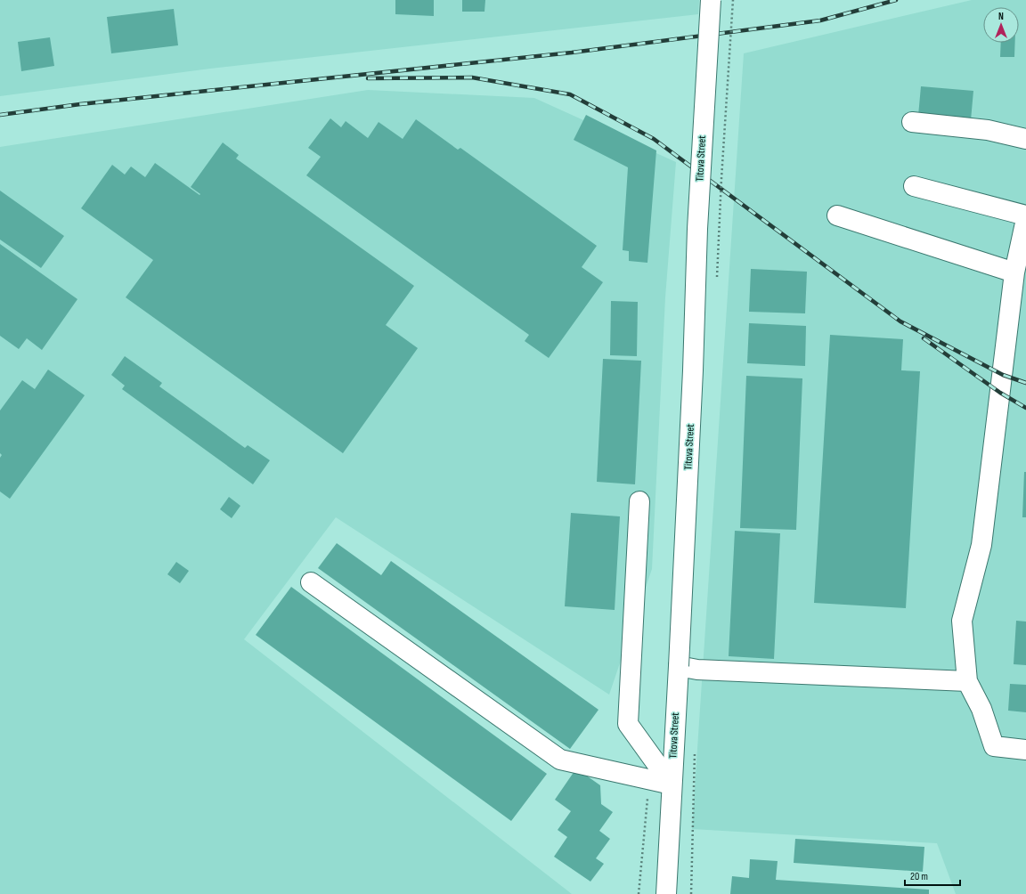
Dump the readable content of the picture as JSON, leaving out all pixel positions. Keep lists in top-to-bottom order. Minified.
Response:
{"streets":{"main road":["Titova Street"]},"scale_bar":"20 m","north":"top"}
